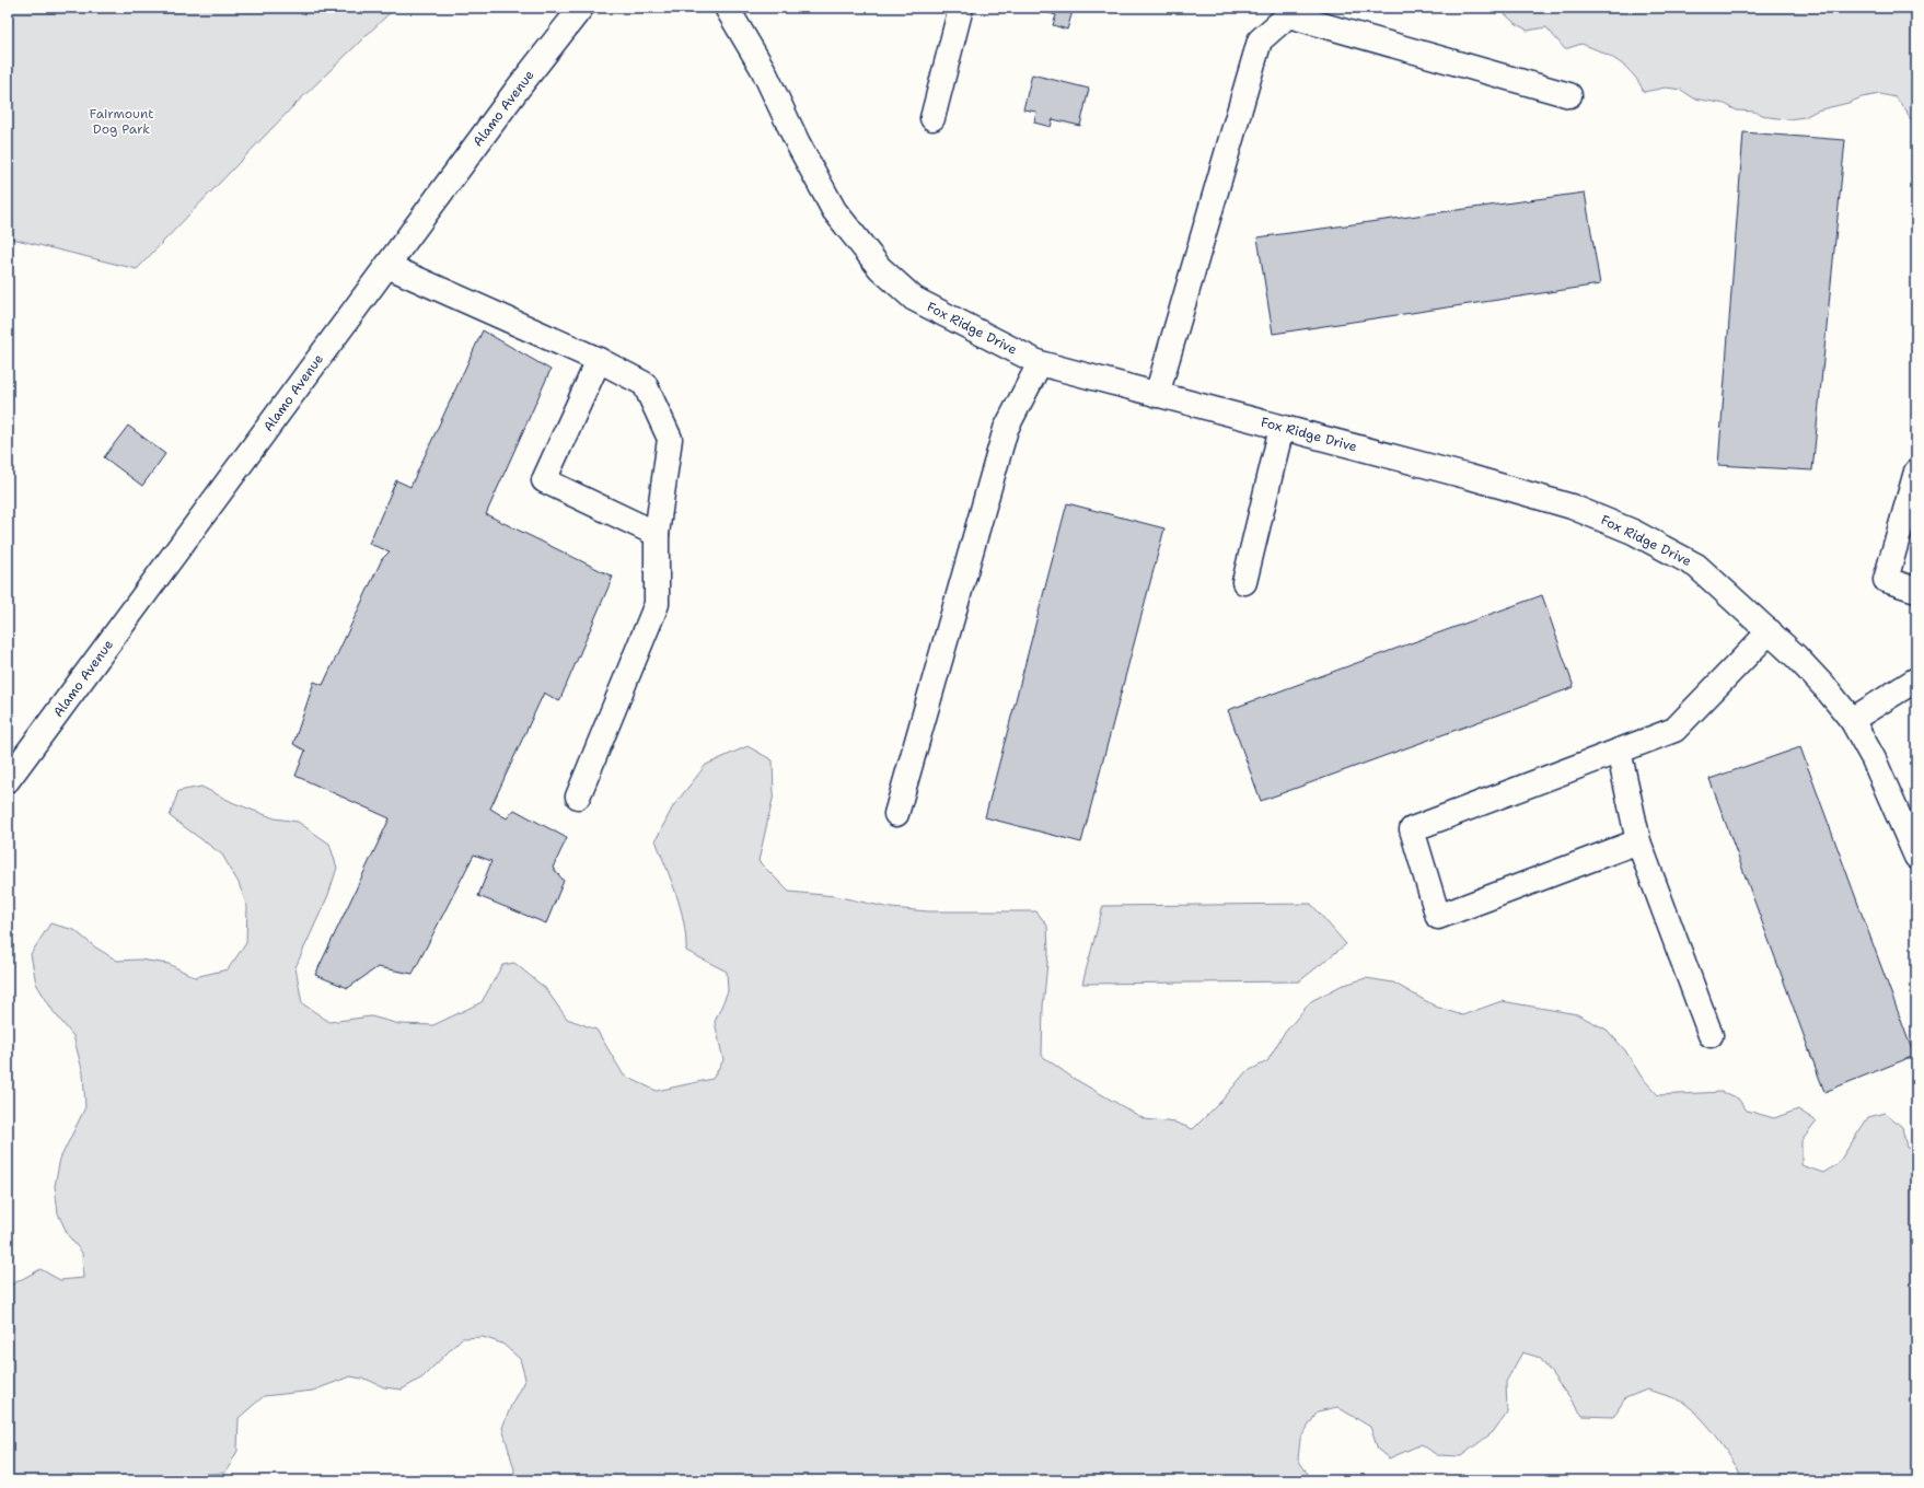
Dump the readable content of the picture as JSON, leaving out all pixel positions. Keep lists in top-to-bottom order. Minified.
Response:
{"streets":{"street":["Alamo Avenue","Fox Ridge Drive"]},"parks":["Fairmount Dog Park"]}
